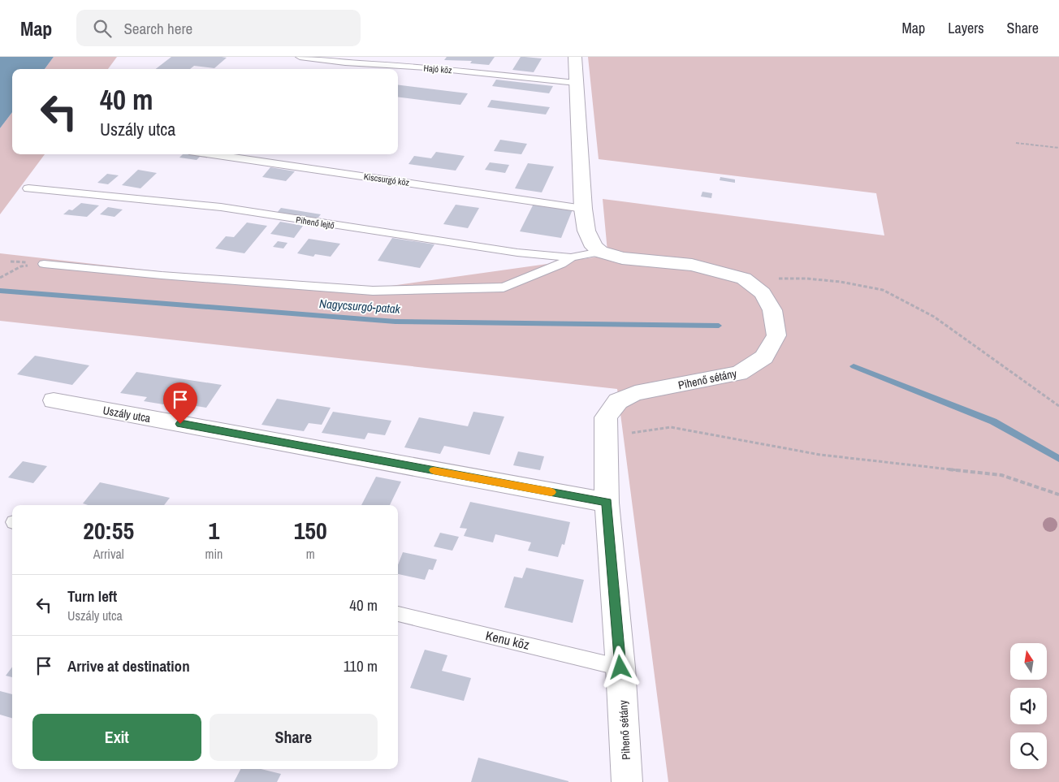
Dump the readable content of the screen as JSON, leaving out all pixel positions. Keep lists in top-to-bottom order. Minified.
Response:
{"streets":{"street":["Pihenő sétány","Uszály utca"],"lane":["Hajó köz","Kiscsurgó köz","Pihenő lejtő","Kenu köz"]},"crossings":[["Pihenő lejtő","Pihenő sétány"],["Pihenő sétány","Uszály utca"],["Pihenő sétány","Kenu köz"]],"water":["Nagycsurgó-patak"],"north":"top","page":{"header":"Map","search":"Search here","nav":["Map","Layers","Share"],"turn":["40 m","Uszály utca"],"eta":["20:55","Arrival","1","min","150","m"],"list":[{"name":"Turn left","note":"Uszály utca","value":"40 m"},{"name":"Arrive at destination","value":"110 m"}],"buttons":["Exit","Share"]}}
